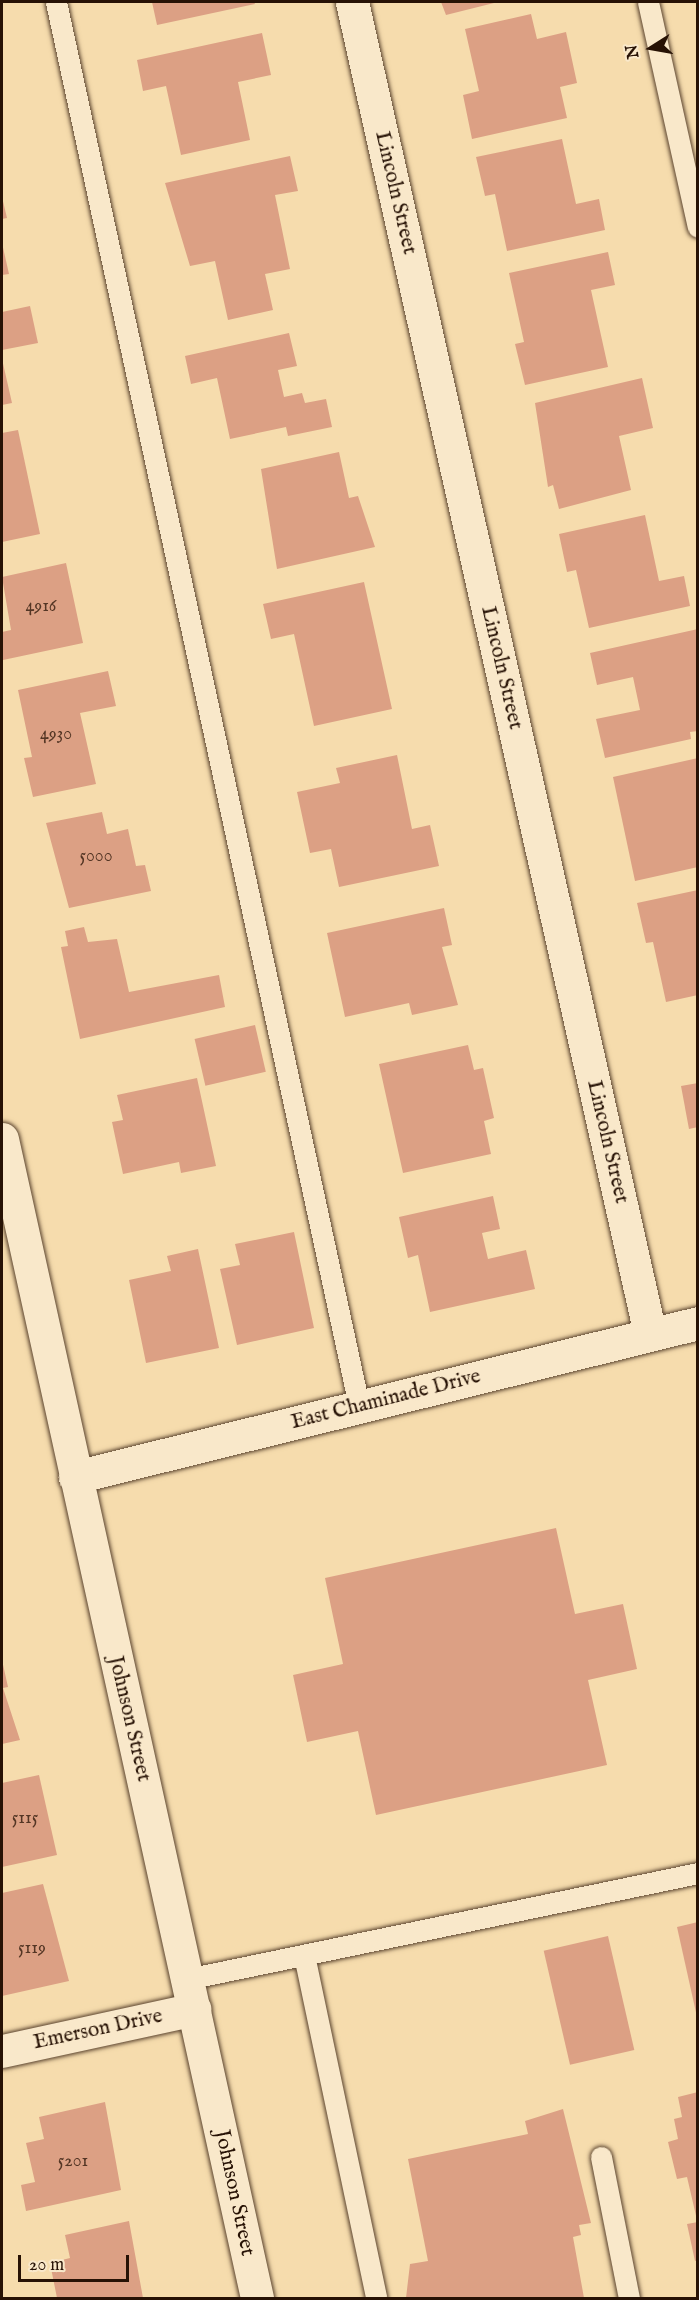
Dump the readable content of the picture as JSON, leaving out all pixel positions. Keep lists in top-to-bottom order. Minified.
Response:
{"streets":{"street":["Lincoln Street","East Chaminade Drive","Johnson Street","Emerson Drive"]},"crossings":[["Lincoln Street","East Chaminade Drive"],["East Chaminade Drive","Johnson Street"],["Johnson Street","Emerson Drive"]],"house_numbers":["4916","4930","5000","5115","5119","5201"],"scale_bar":"20 m","north":"left"}
